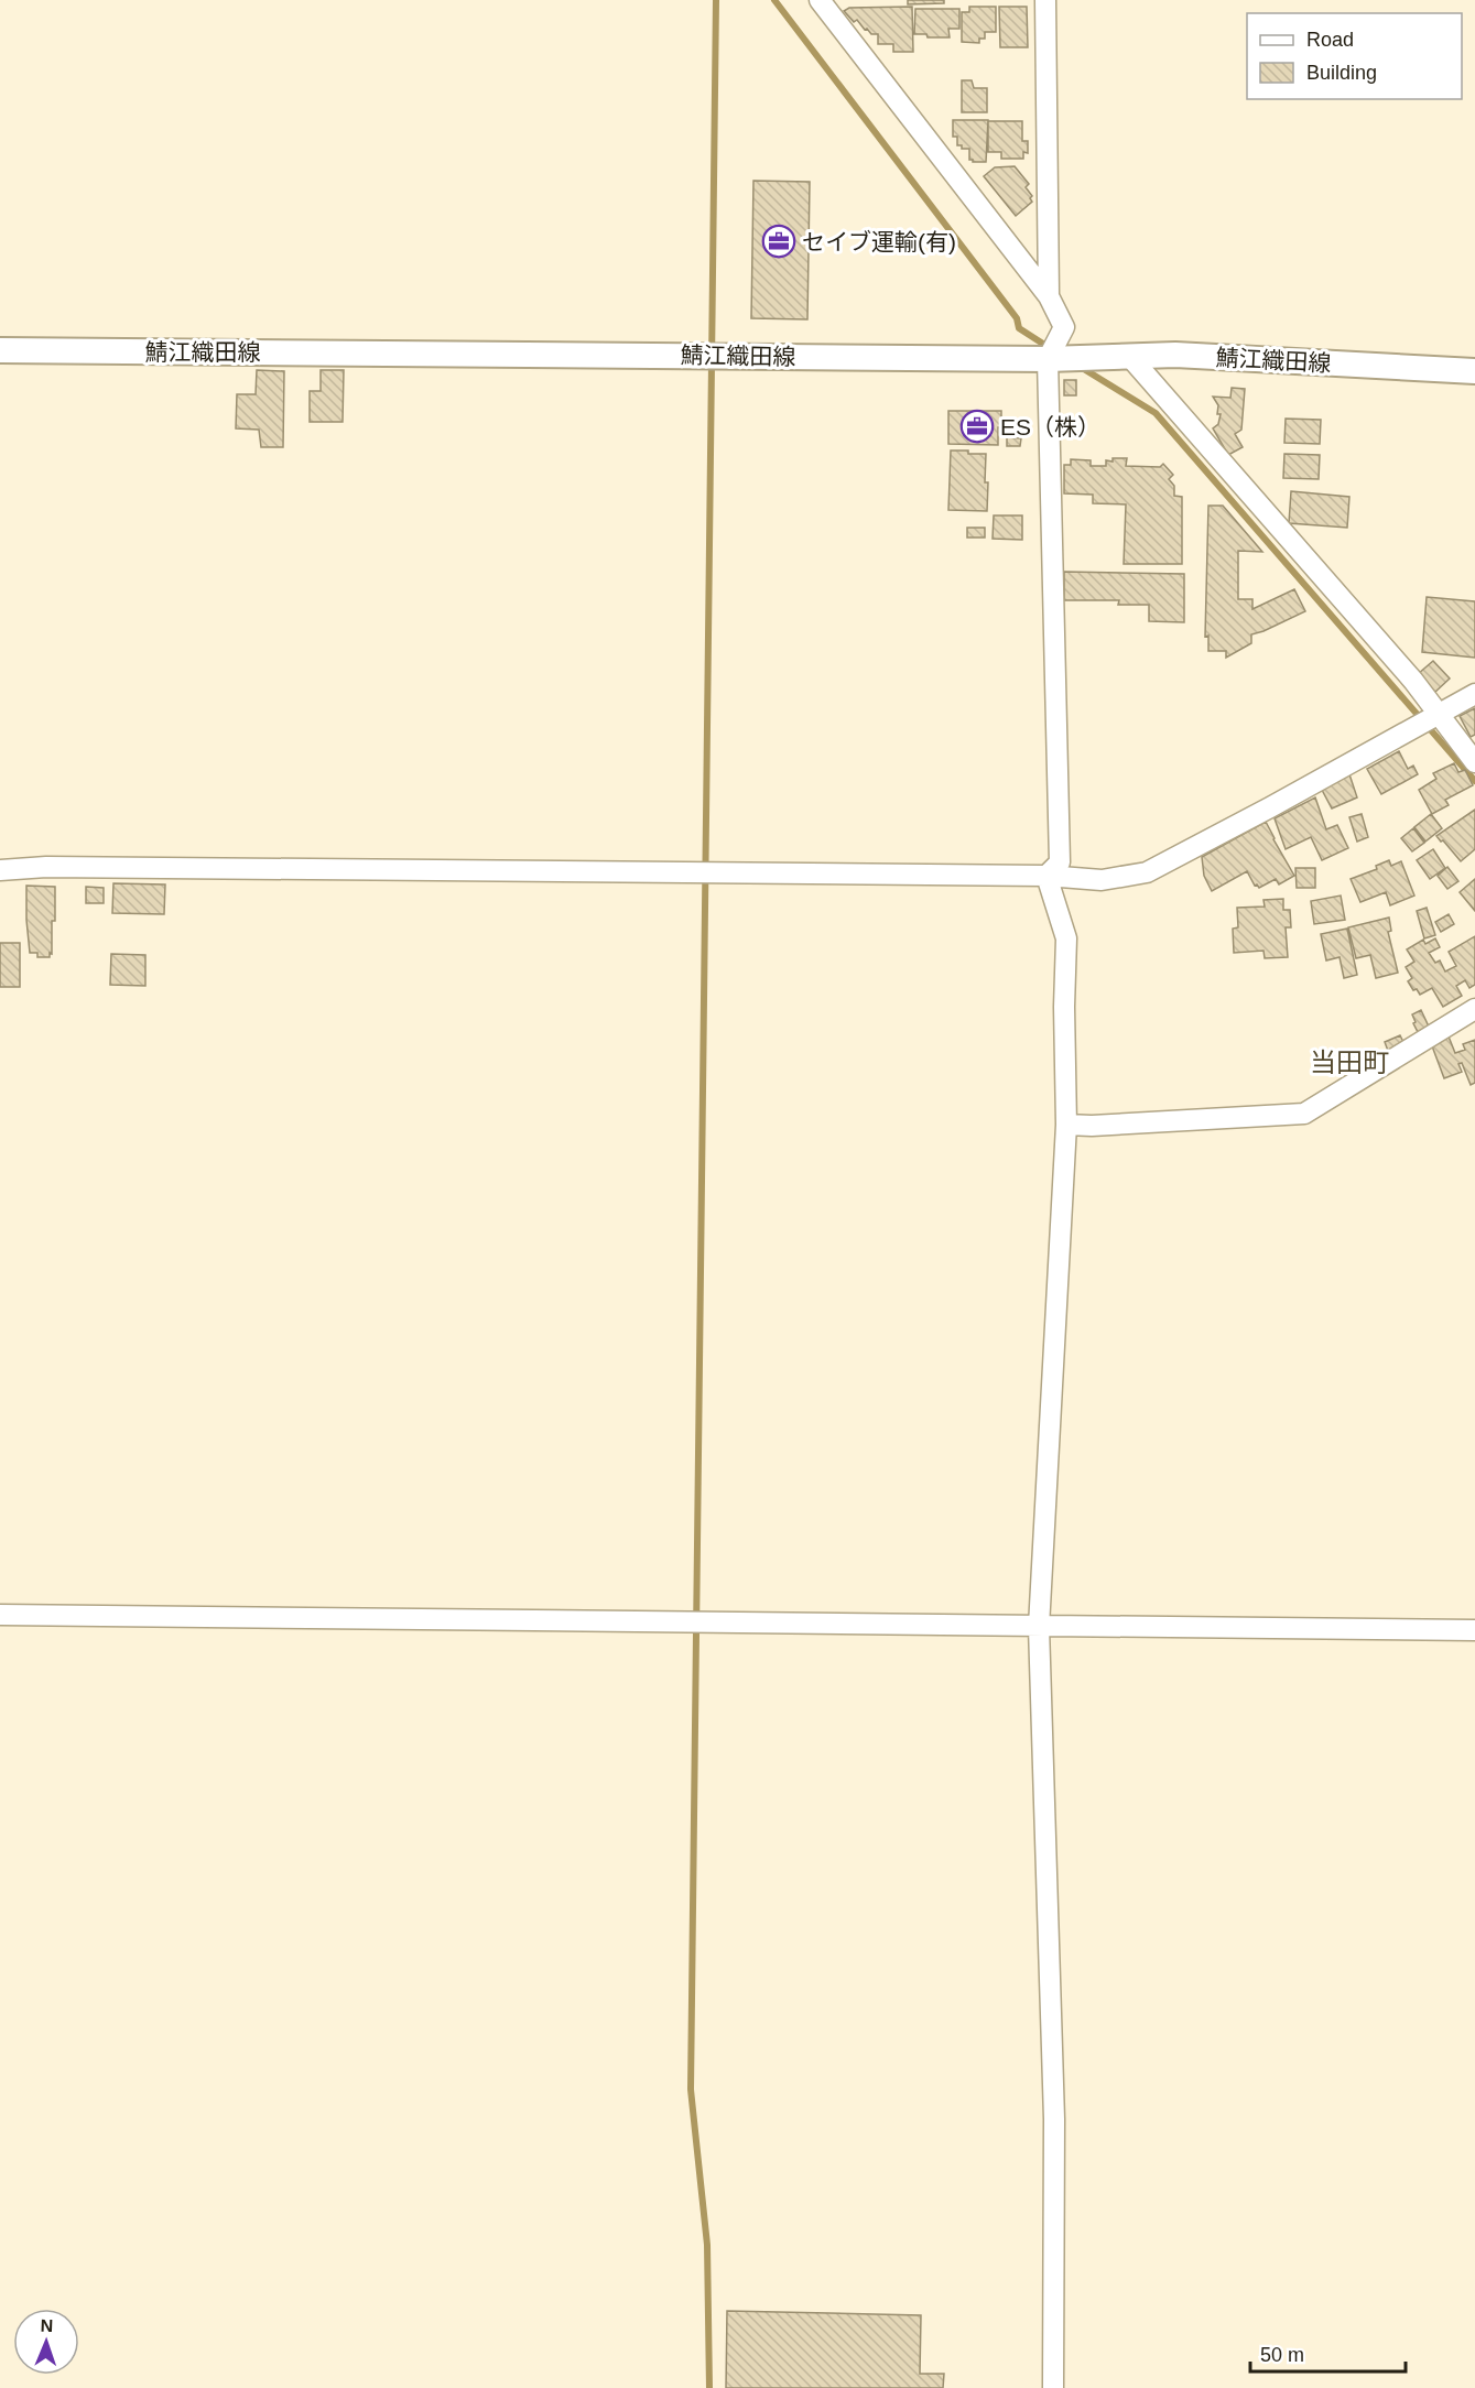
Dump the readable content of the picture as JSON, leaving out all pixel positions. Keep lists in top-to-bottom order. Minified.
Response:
{"streets":{"main road":["鯖江織田線"]},"districts":["当田町"],"places":{"office":["セイブ運輸(有)","ES（株）"]},"legend":["Road","Building"],"scale_bar":"50 m","north":"top"}
